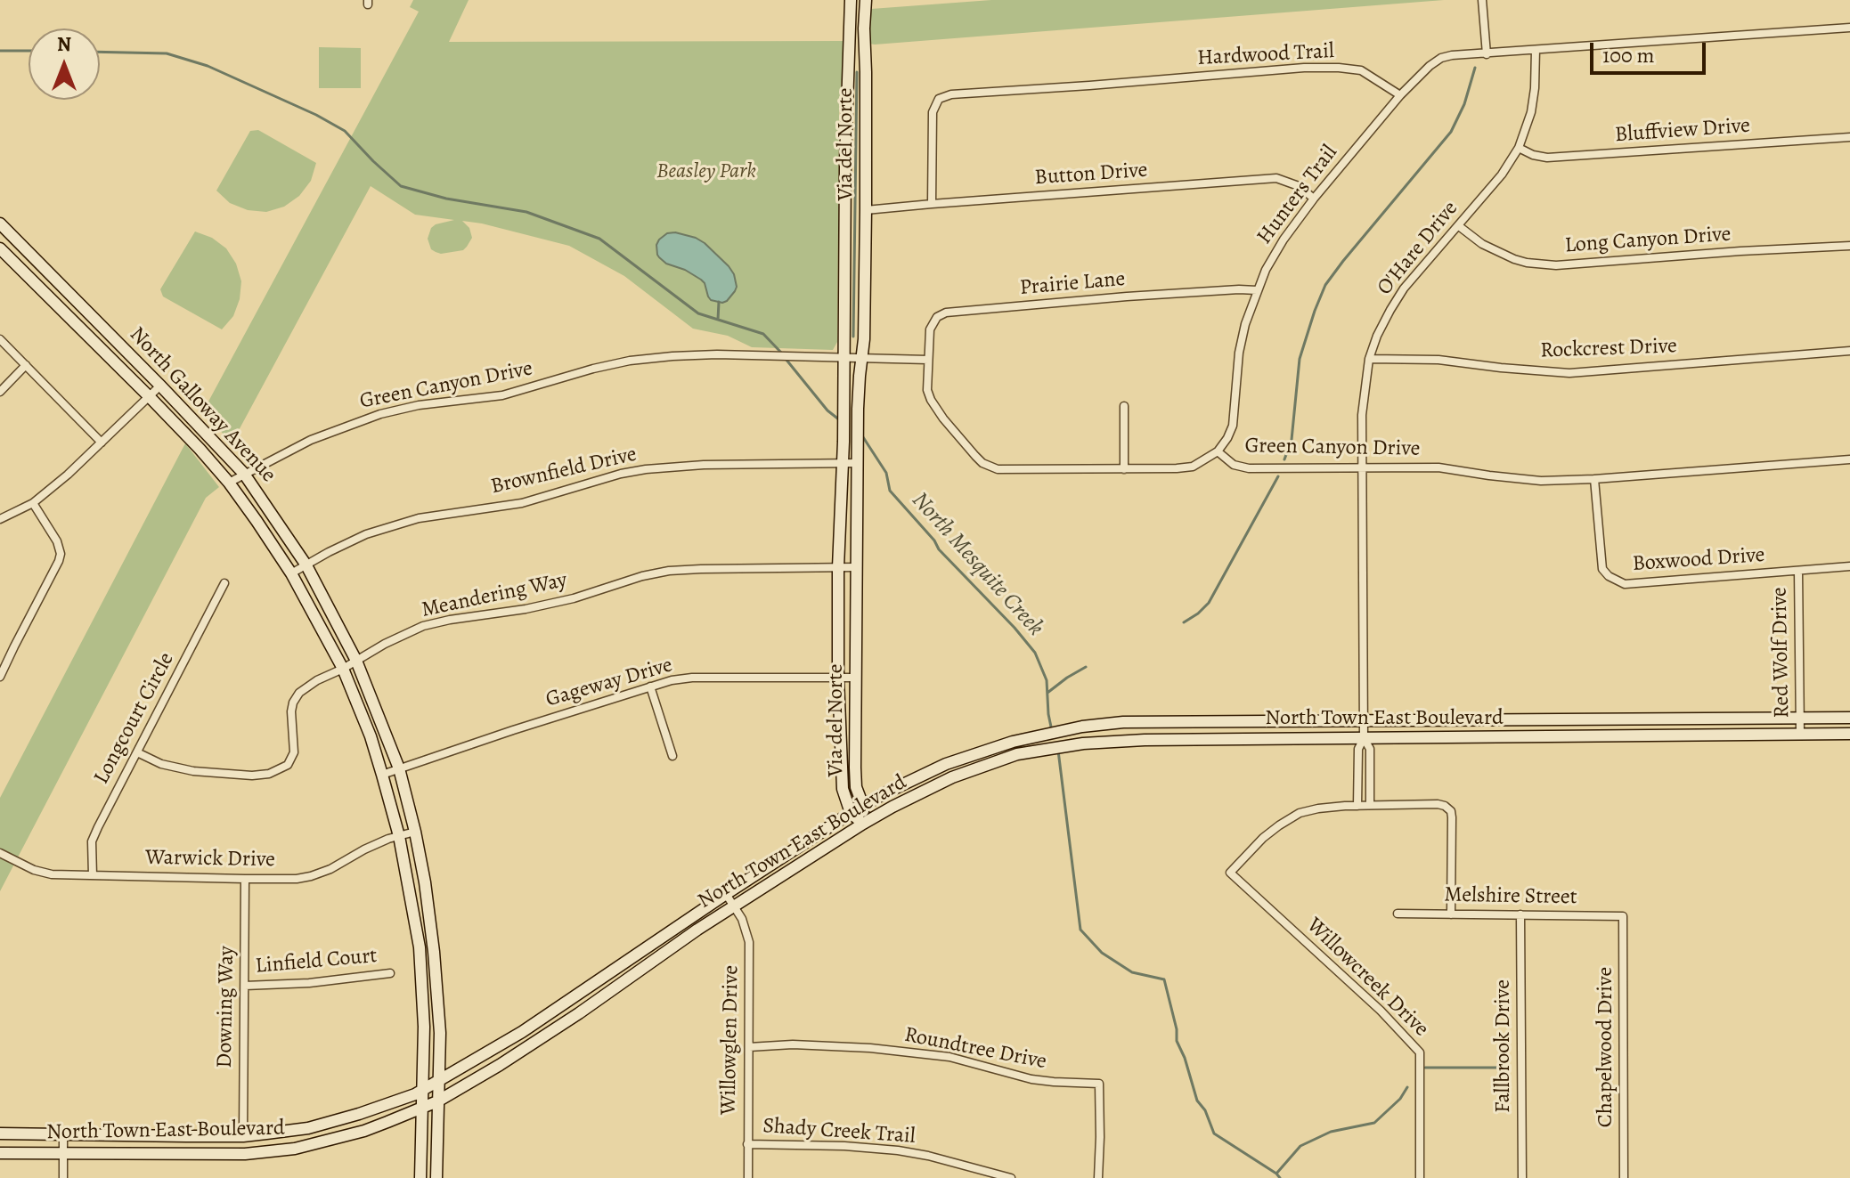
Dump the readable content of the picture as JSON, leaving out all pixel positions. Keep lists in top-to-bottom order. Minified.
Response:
{"streets":{"main road":["Via del Norte","North Galloway Avenue","North Town East Boulevard"],"street":["Hardwood Trail","Bluffview Drive","Button Drive","Hunters Trail","Long Canyon Drive","O'Hare Drive","Prairie Lane","Rockcrest Drive","Green Canyon Drive","Brownfield Drive","Boxwood Drive","Meandering Way","Red Wolf Drive","Gageway Drive","Longcourt Circle","Warwick Drive","Melshire Street","Linfield Court","Willowcreek Drive","Downing Way","Willowglen Drive","Fallbrook Drive","Chapelwood Drive","Roundtree Drive","Shady Creek Trail"]},"crossings":[["Hardwood Trail","Button Drive"],["Hardwood Trail","Hunters Trail"],["Bluffview Drive","O'Hare Drive"],["Via del Norte","Button Drive"],["Via del Norte","Green Canyon Drive"],["Via del Norte","Brownfield Drive"],["Via del Norte","Meandering Way"],["Via del Norte","Gageway Drive"],["Via del Norte","North Town East Boulevard"],["Button Drive","Hunters Trail"],["Hunters Trail","Prairie Lane"],["Hunters Trail","Green Canyon Drive"],["Long Canyon Drive","O'Hare Drive"],["O'Hare Drive","Rockcrest Drive"],["O'Hare Drive","Green Canyon Drive"],["O'Hare Drive","North Town East Boulevard"],["Prairie Lane","Green Canyon Drive"],["Green Canyon Drive","North Galloway Avenue"],["Green Canyon Drive","Boxwood Drive"],["North Galloway Avenue","Brownfield Drive"],["North Galloway Avenue","Meandering Way"],["North Galloway Avenue","Gageway Drive"],["North Galloway Avenue","North Town East Boulevard"],["North Galloway Avenue","Warwick Drive"],["Boxwood Drive","Red Wolf Drive"],["Meandering Way","Longcourt Circle"],["Red Wolf Drive","North Town East Boulevard"],["Longcourt Circle","Warwick Drive"],["North Town East Boulevard","Downing Way"],["North Town East Boulevard","Willowglen Drive"],["Warwick Drive","Downing Way"],["Melshire Street","Fallbrook Drive"],["Melshire Street","Chapelwood Drive"],["Linfield Court","Downing Way"],["Willowglen Drive","Roundtree Drive"],["Willowglen Drive","Shady Creek Trail"]],"water":["North Mesquite Creek"],"parks":["Beasley Park"],"scale_bar":"100 m","north":"top"}
